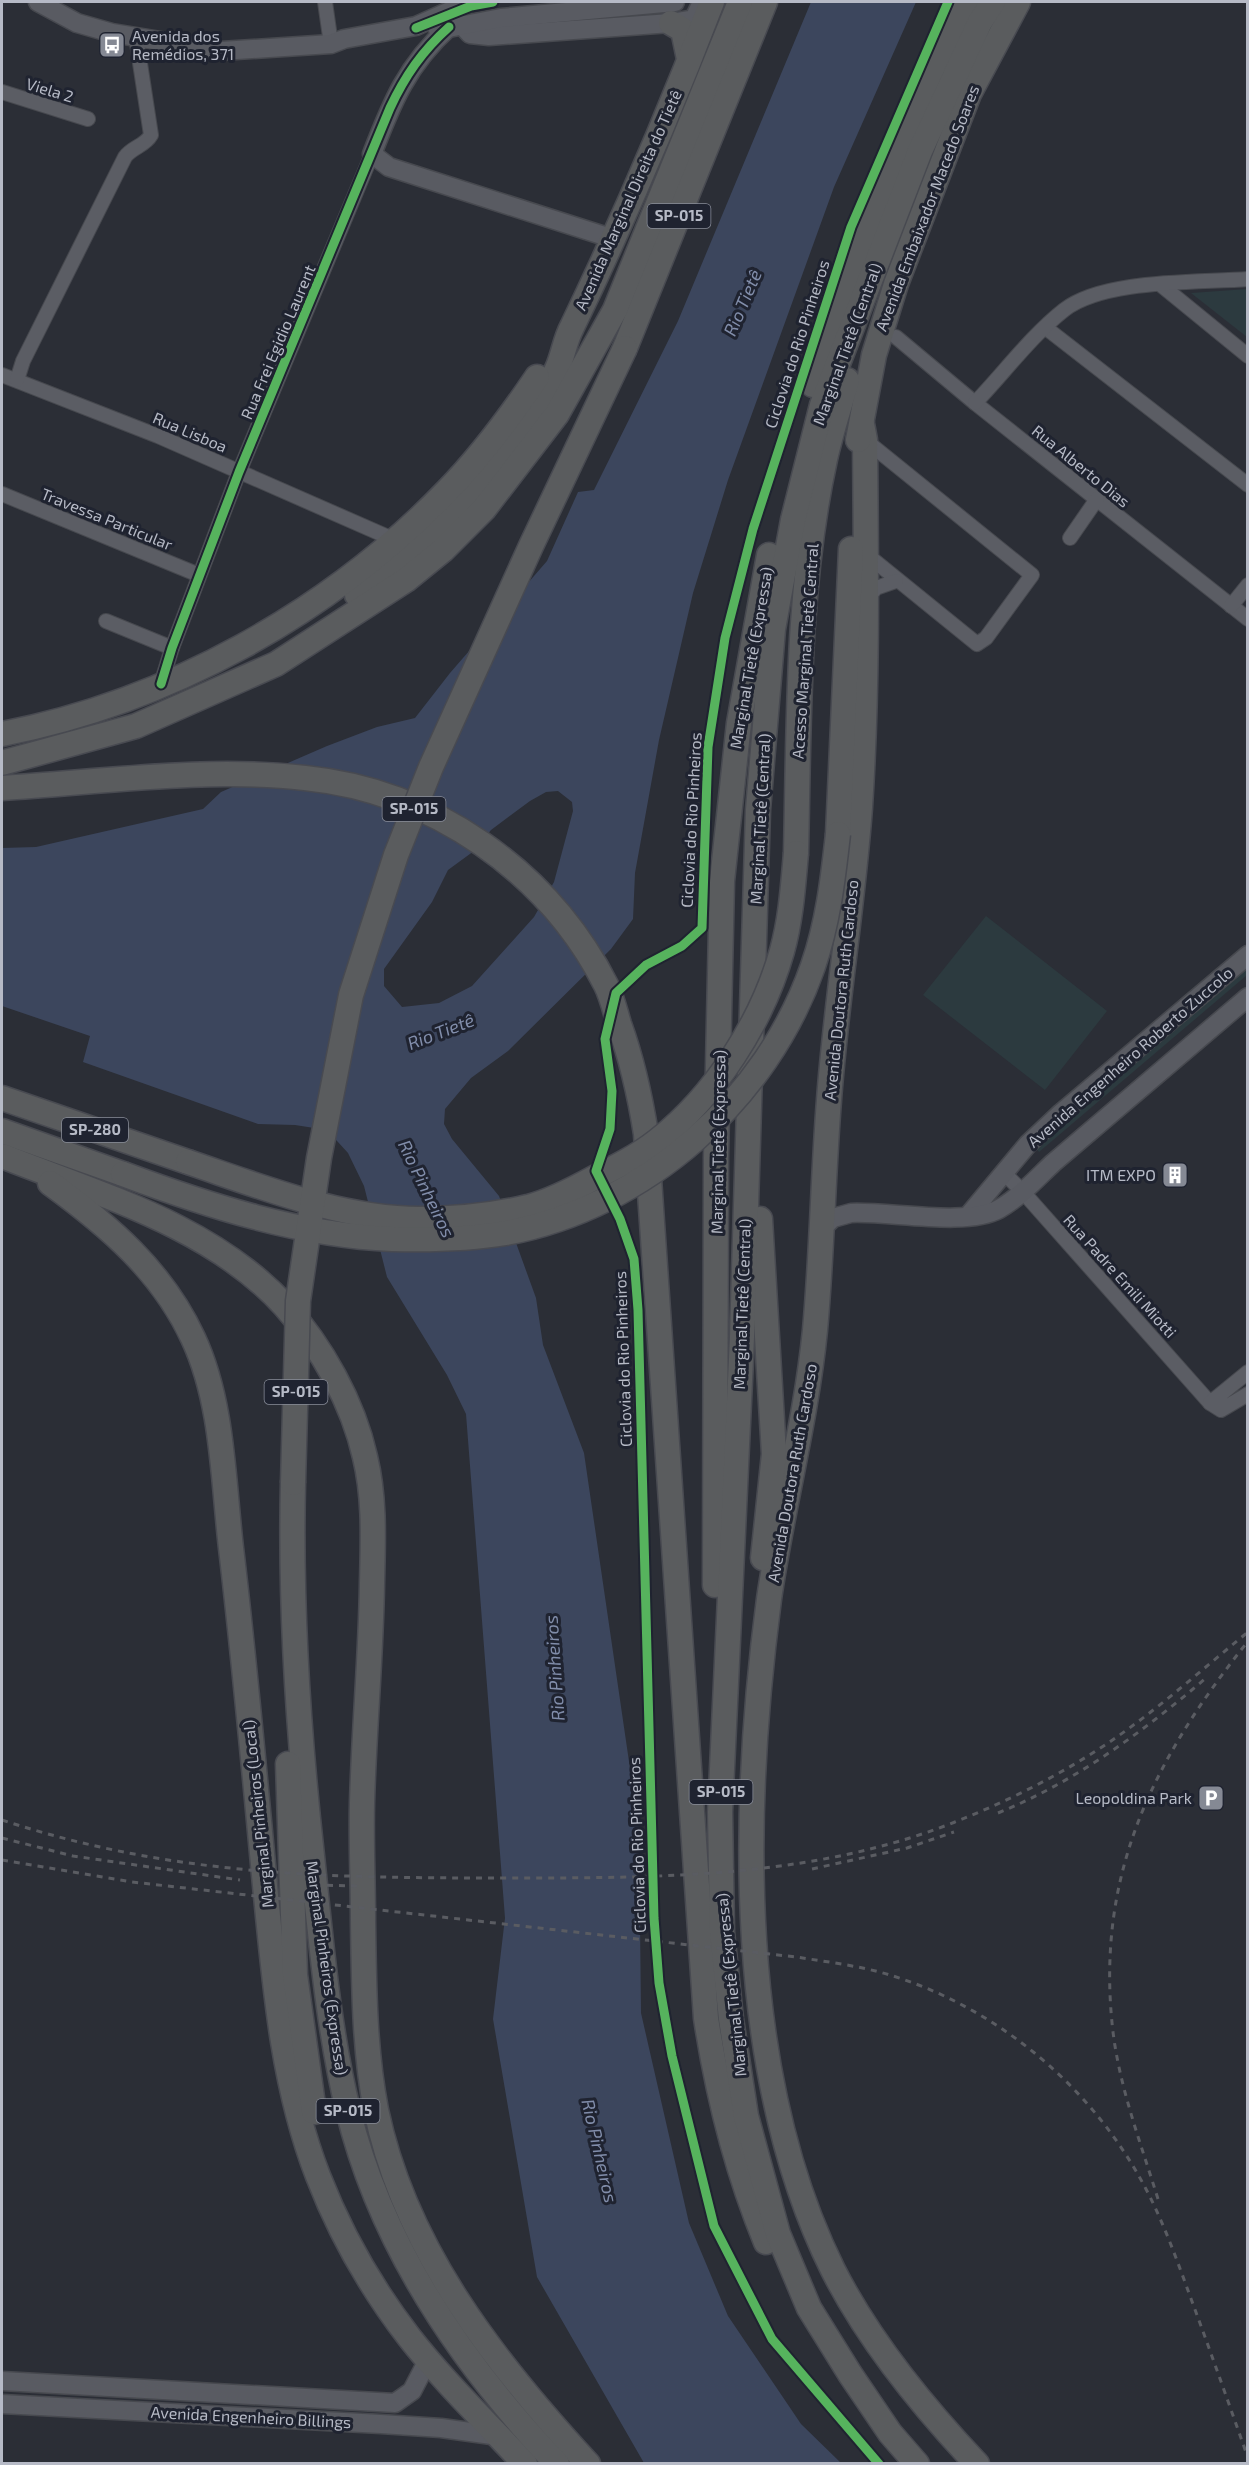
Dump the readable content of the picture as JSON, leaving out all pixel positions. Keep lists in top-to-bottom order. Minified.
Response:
{"streets":{"highway":["Avenida Marginal Direita do Tietê","Avenida Embaixador Macedo Soares","SP-015","Marginal Tietê (Central)","Acesso Marginal Tietê Central","Marginal Tietê (Expressa)","Avenida Doutora Ruth Cardoso","SP-280","Marginal Pinheiros (Local)","Marginal Pinheiros (Expressa)"],"street":["Viela 2","Rua Frei Egidio Laurent","Rua Lisboa","Rua Alberto Dias","Travessa Particular","Avenida Engenheiro Roberto Zuccolo","Rua Padre Emili Miotti","Avenida Engenheiro Billings"],"cycle path":["Ciclovia do Rio Pinheiros"]},"crossings":[["Avenida Embaixador Macedo Soares","Avenida Doutora Ruth Cardoso"],["SP-015","Marginal Tietê (Expressa)"],["Rua Frei Egidio Laurent","Rua Lisboa"],["Rua Frei Egidio Laurent","Travessa Particular"],["Marginal Tietê (Central)","Acesso Marginal Tietê Central"],["Marginal Tietê (Central)","Marginal Tietê (Expressa)"],["Avenida Doutora Ruth Cardoso","Avenida Engenheiro Roberto Zuccolo"],["Avenida Engenheiro Roberto Zuccolo","Rua Padre Emili Miotti"],["Marginal Pinheiros (Local)","Avenida Engenheiro Billings"]],"water":["Rio Tietê","Rio Pinheiros"],"places":{"bus stop":["Avenida dos Remédios, 371"],"building":["ITM EXPO"],"parking":["Leopoldina Park"]}}
